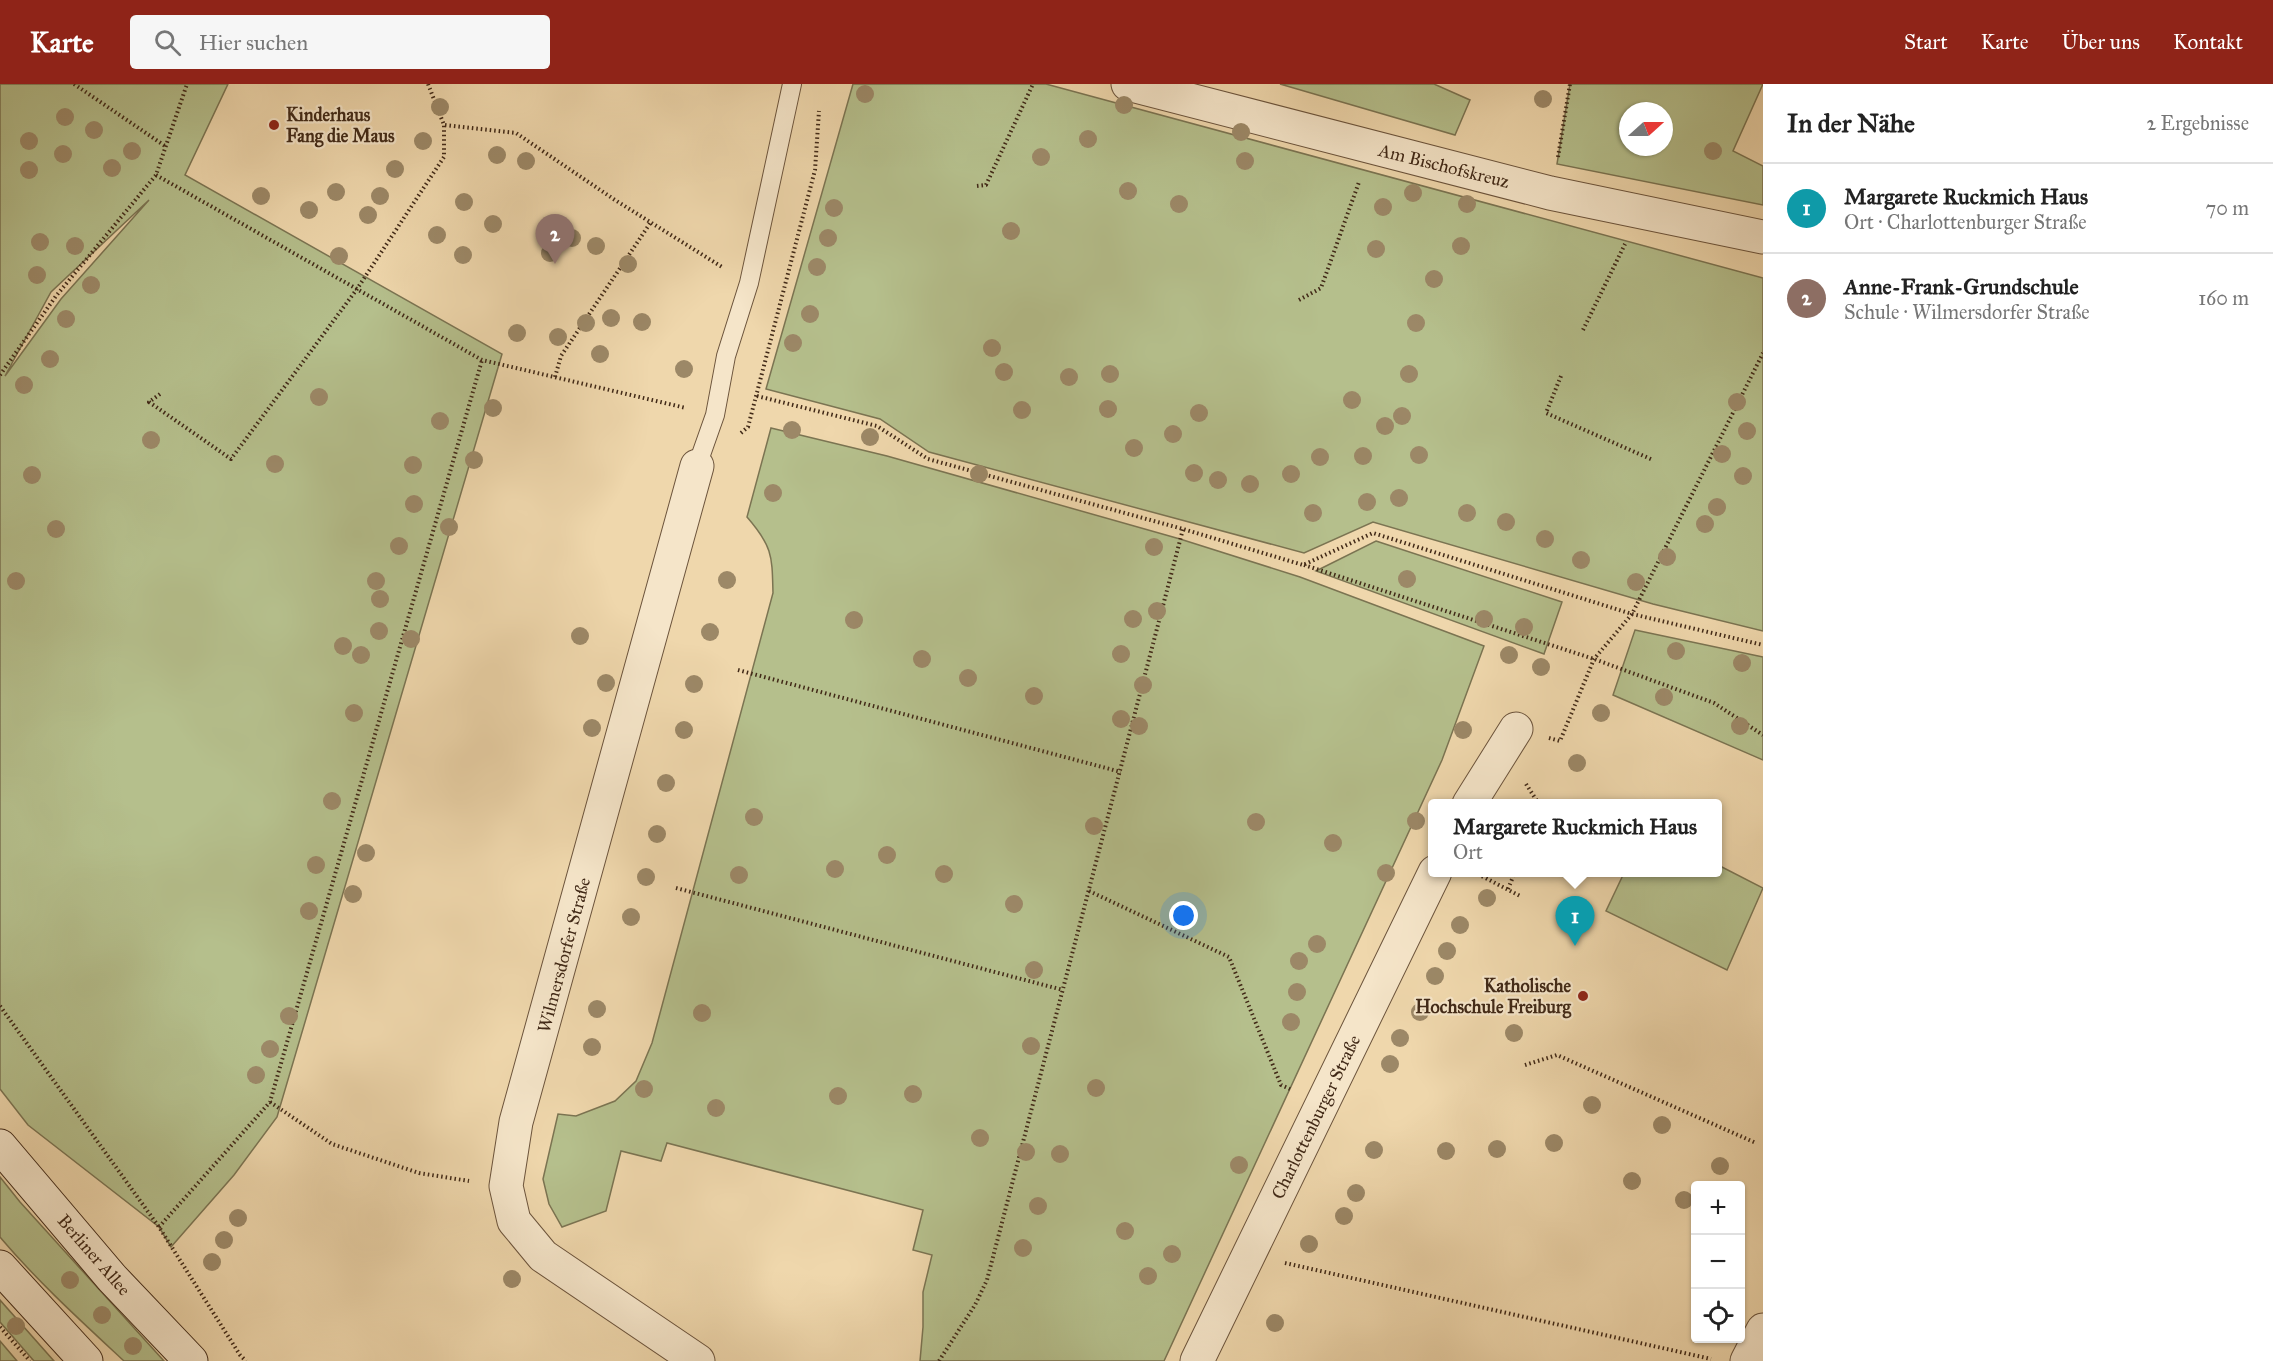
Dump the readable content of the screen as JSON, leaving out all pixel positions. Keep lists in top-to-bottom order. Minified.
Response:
{"streets":{"street":["Am Bischofskreuz","Wilmersdorfer Straße","Charlottenburger Straße","Berliner Allee"]},"places":["Kinderhaus Fang die Maus","Katholische Hochschule Freiburg"],"north":"right","page":{"header":"Karte","search":"Hier suchen","nav":["Start","Karte","Über uns","Kontakt"],"heading":["In der Nähe","2 Ergebnisse"],"list":[{"mark":"1","name":"Margarete Ruckmich Haus","note":"Ort · Charlottenburger Straße","value":"70 m"},{"mark":"2","name":"Anne-Frank-Grundschule","note":"Schule · Wilmersdorfer Straße","value":"160 m"}],"pins":["2","1"],"popup":["Margarete Ruckmich Haus","Ort"],"map_buttons":["+","−"]}}
